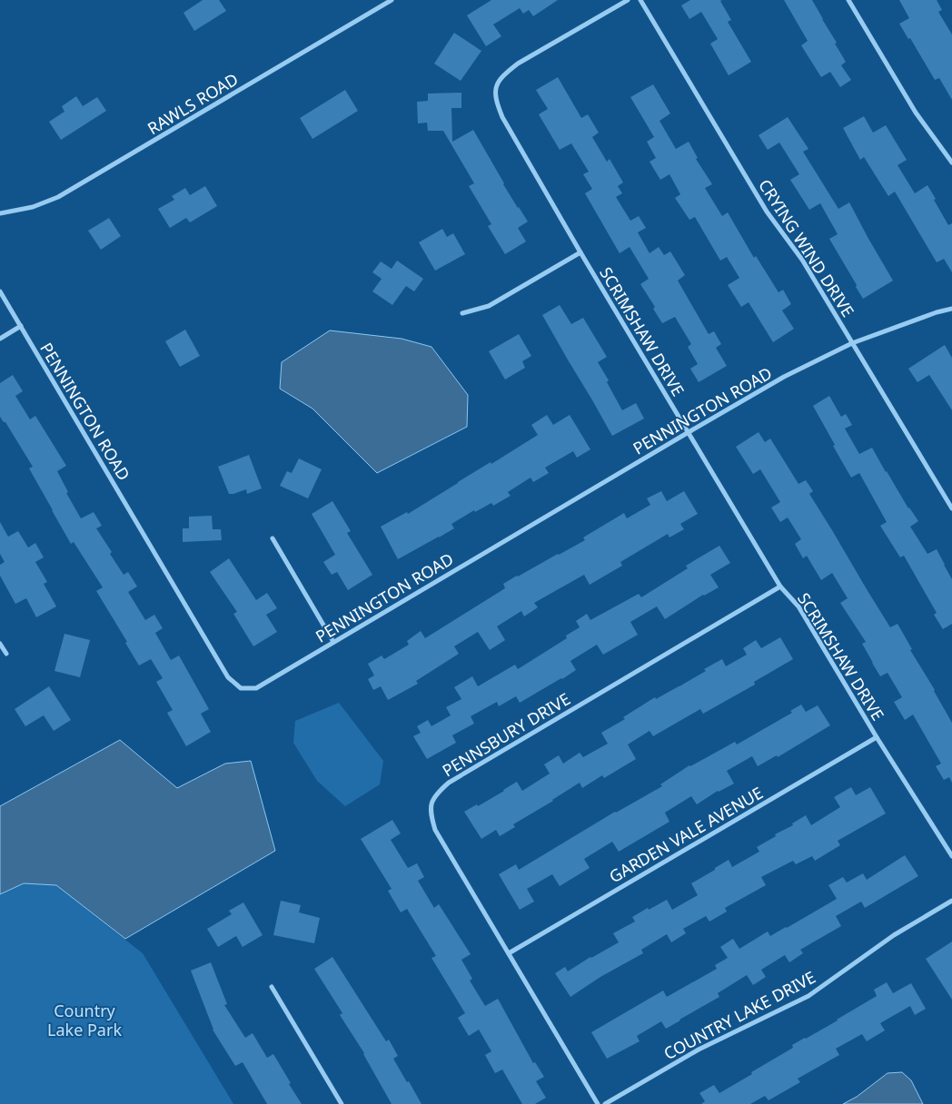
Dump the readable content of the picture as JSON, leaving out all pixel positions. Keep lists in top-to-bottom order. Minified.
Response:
{"streets":{"street":["RAWLS ROAD","CRYING WIND DRIVE","SCRIMSHAW DRIVE","PENNINGTON ROAD","PENNSBURY DRIVE","GARDEN VALE AVENUE","COUNTRY LAKE DRIVE"]},"crossings":[["CRYING WIND DRIVE","PENNINGTON ROAD"],["SCRIMSHAW DRIVE","PENNINGTON ROAD"],["SCRIMSHAW DRIVE","PENNSBURY DRIVE"],["SCRIMSHAW DRIVE","GARDEN VALE AVENUE"],["PENNSBURY DRIVE","GARDEN VALE AVENUE"]],"parks":["Country Lake Park"]}
